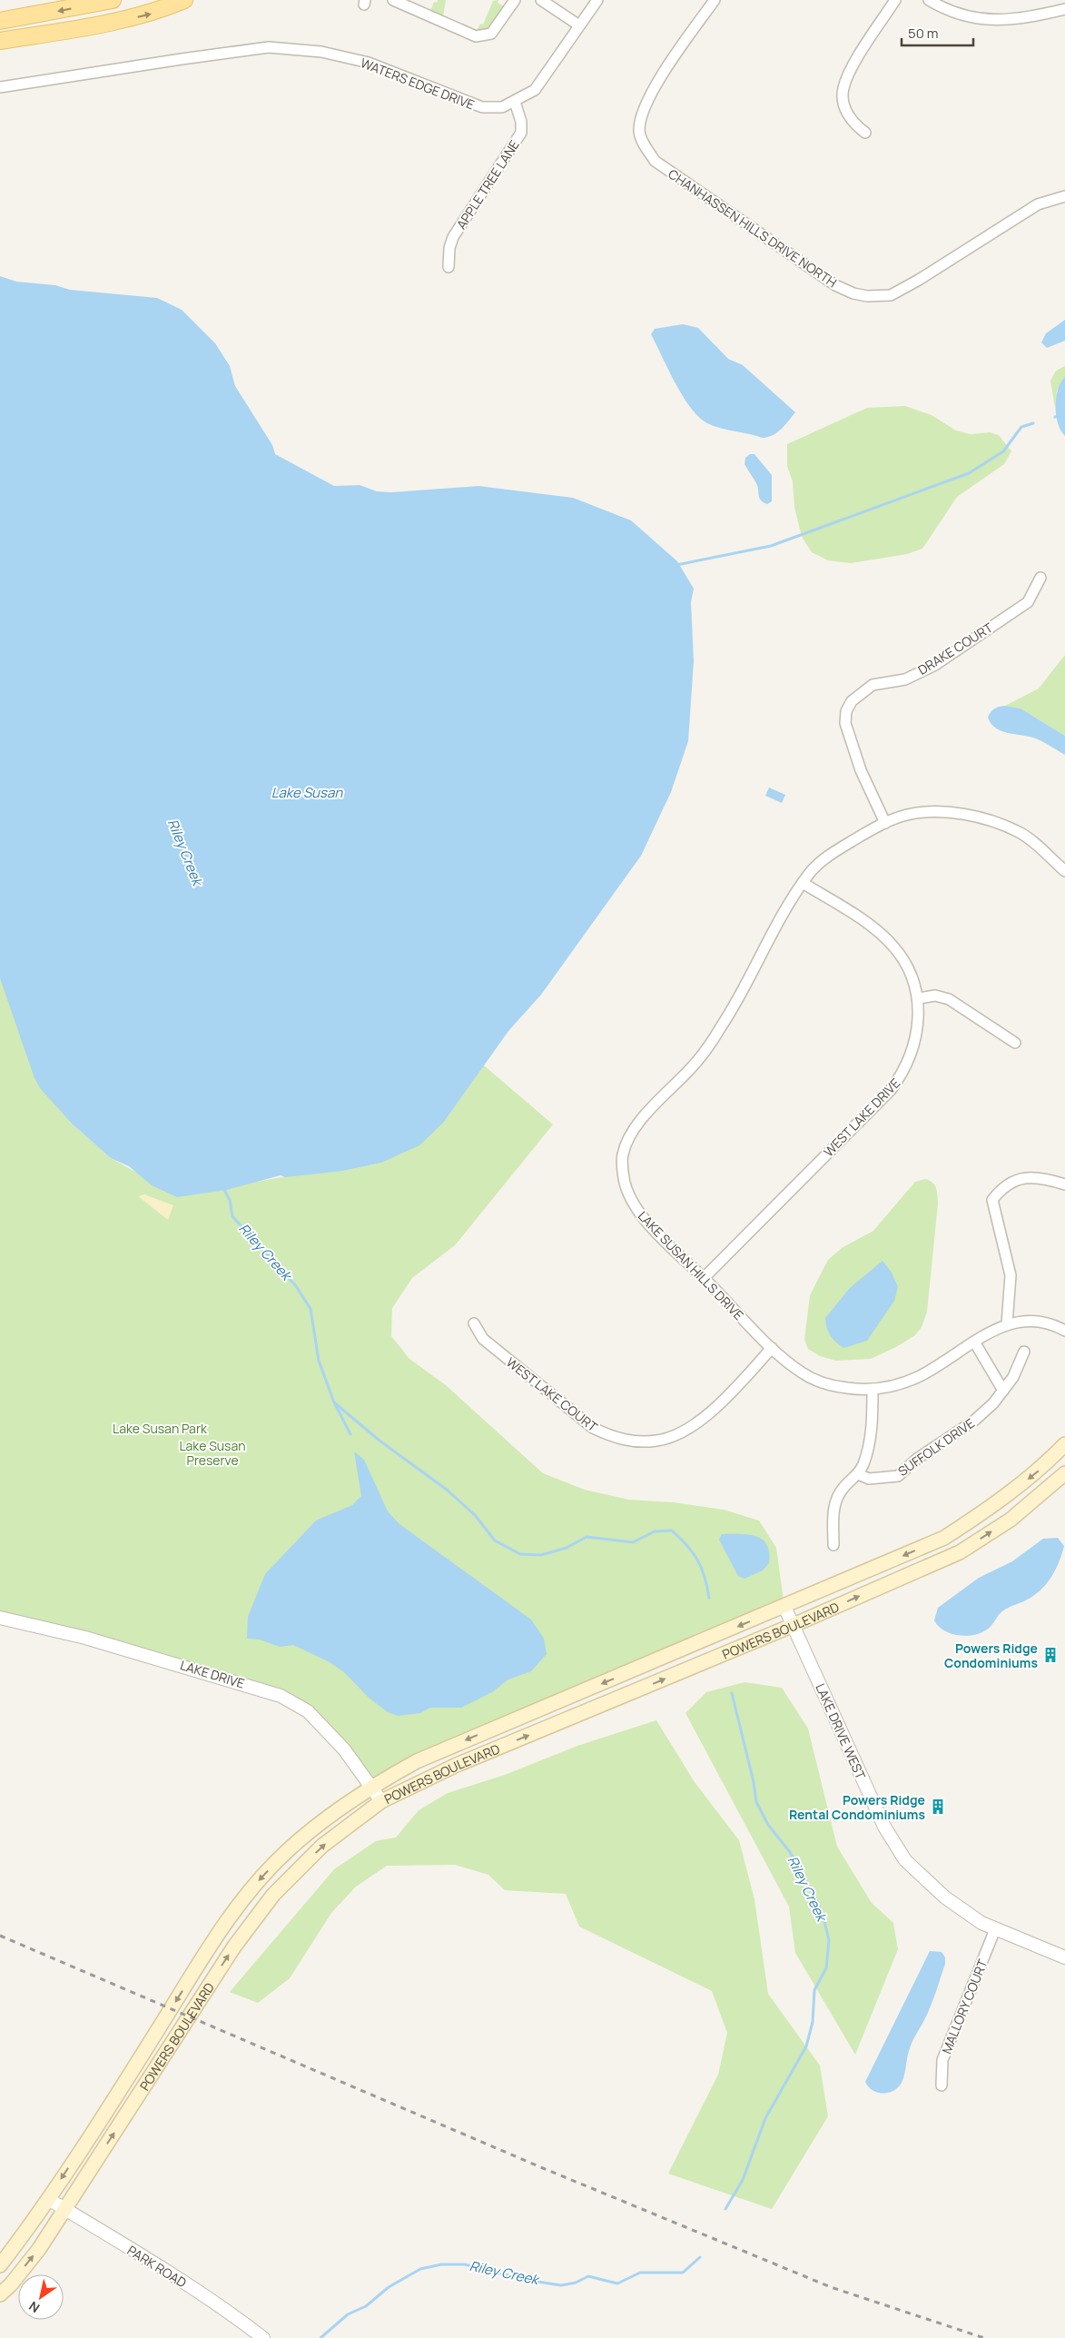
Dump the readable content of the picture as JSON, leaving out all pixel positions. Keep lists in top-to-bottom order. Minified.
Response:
{"streets":{"main road":["POWERS BOULEVARD"],"street":["WATERS EDGE DRIVE","APPLE TREE LANE","CHANHASSEN HILLS DRIVE NORTH","DRAKE COURT","WEST LAKE DRIVE","LAKE SUSAN HILLS DRIVE","WEST LAKE COURT","SUFFOLK DRIVE","LAKE DRIVE","LAKE DRIVE WEST","MALLORY COURT","PARK ROAD"]},"crossings":[["WATERS EDGE DRIVE","APPLE TREE LANE"],["DRAKE COURT","LAKE SUSAN HILLS DRIVE"],["WEST LAKE DRIVE","LAKE SUSAN HILLS DRIVE"],["LAKE SUSAN HILLS DRIVE","WEST LAKE COURT"],["POWERS BOULEVARD","LAKE DRIVE"],["POWERS BOULEVARD","LAKE DRIVE WEST"],["POWERS BOULEVARD","PARK ROAD"],["LAKE DRIVE WEST","MALLORY COURT"]],"water":["Lake Susan","Riley Creek"],"parks":["Lake Susan Park","Lake Susan Preserve"],"places":{"building":["Powers Ridge Condominiums","Powers Ridge Rental Condominiums"]},"scale_bar":"50 m","north":"bottom left"}
